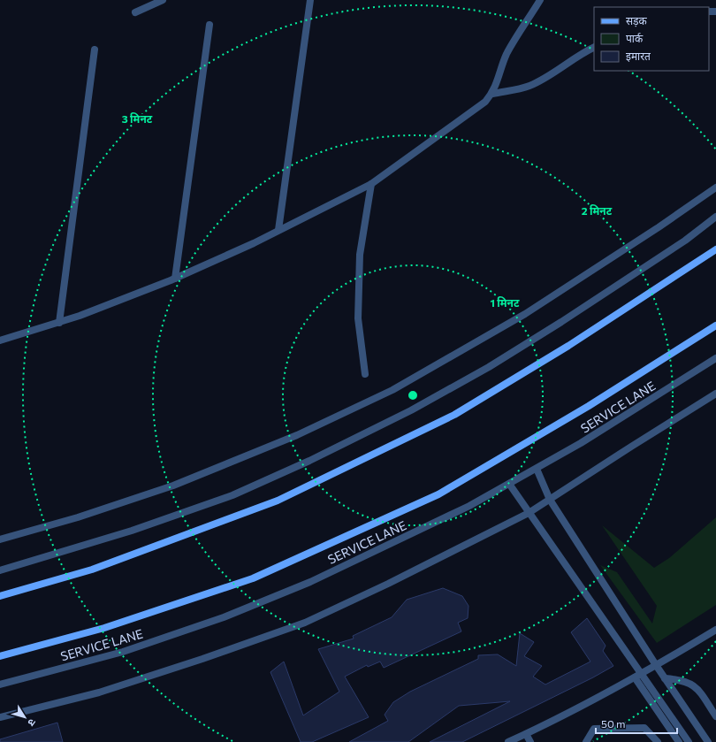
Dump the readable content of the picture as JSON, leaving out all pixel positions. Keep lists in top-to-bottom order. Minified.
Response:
{"streets":{"street":["SERVICE LANE"]},"legend":["सड़क","पार्क","इमारत"],"scale_bar":"50 m","north":"bottom right","rings":["3 मिनट","2 मिनट","1 मिनट"]}
